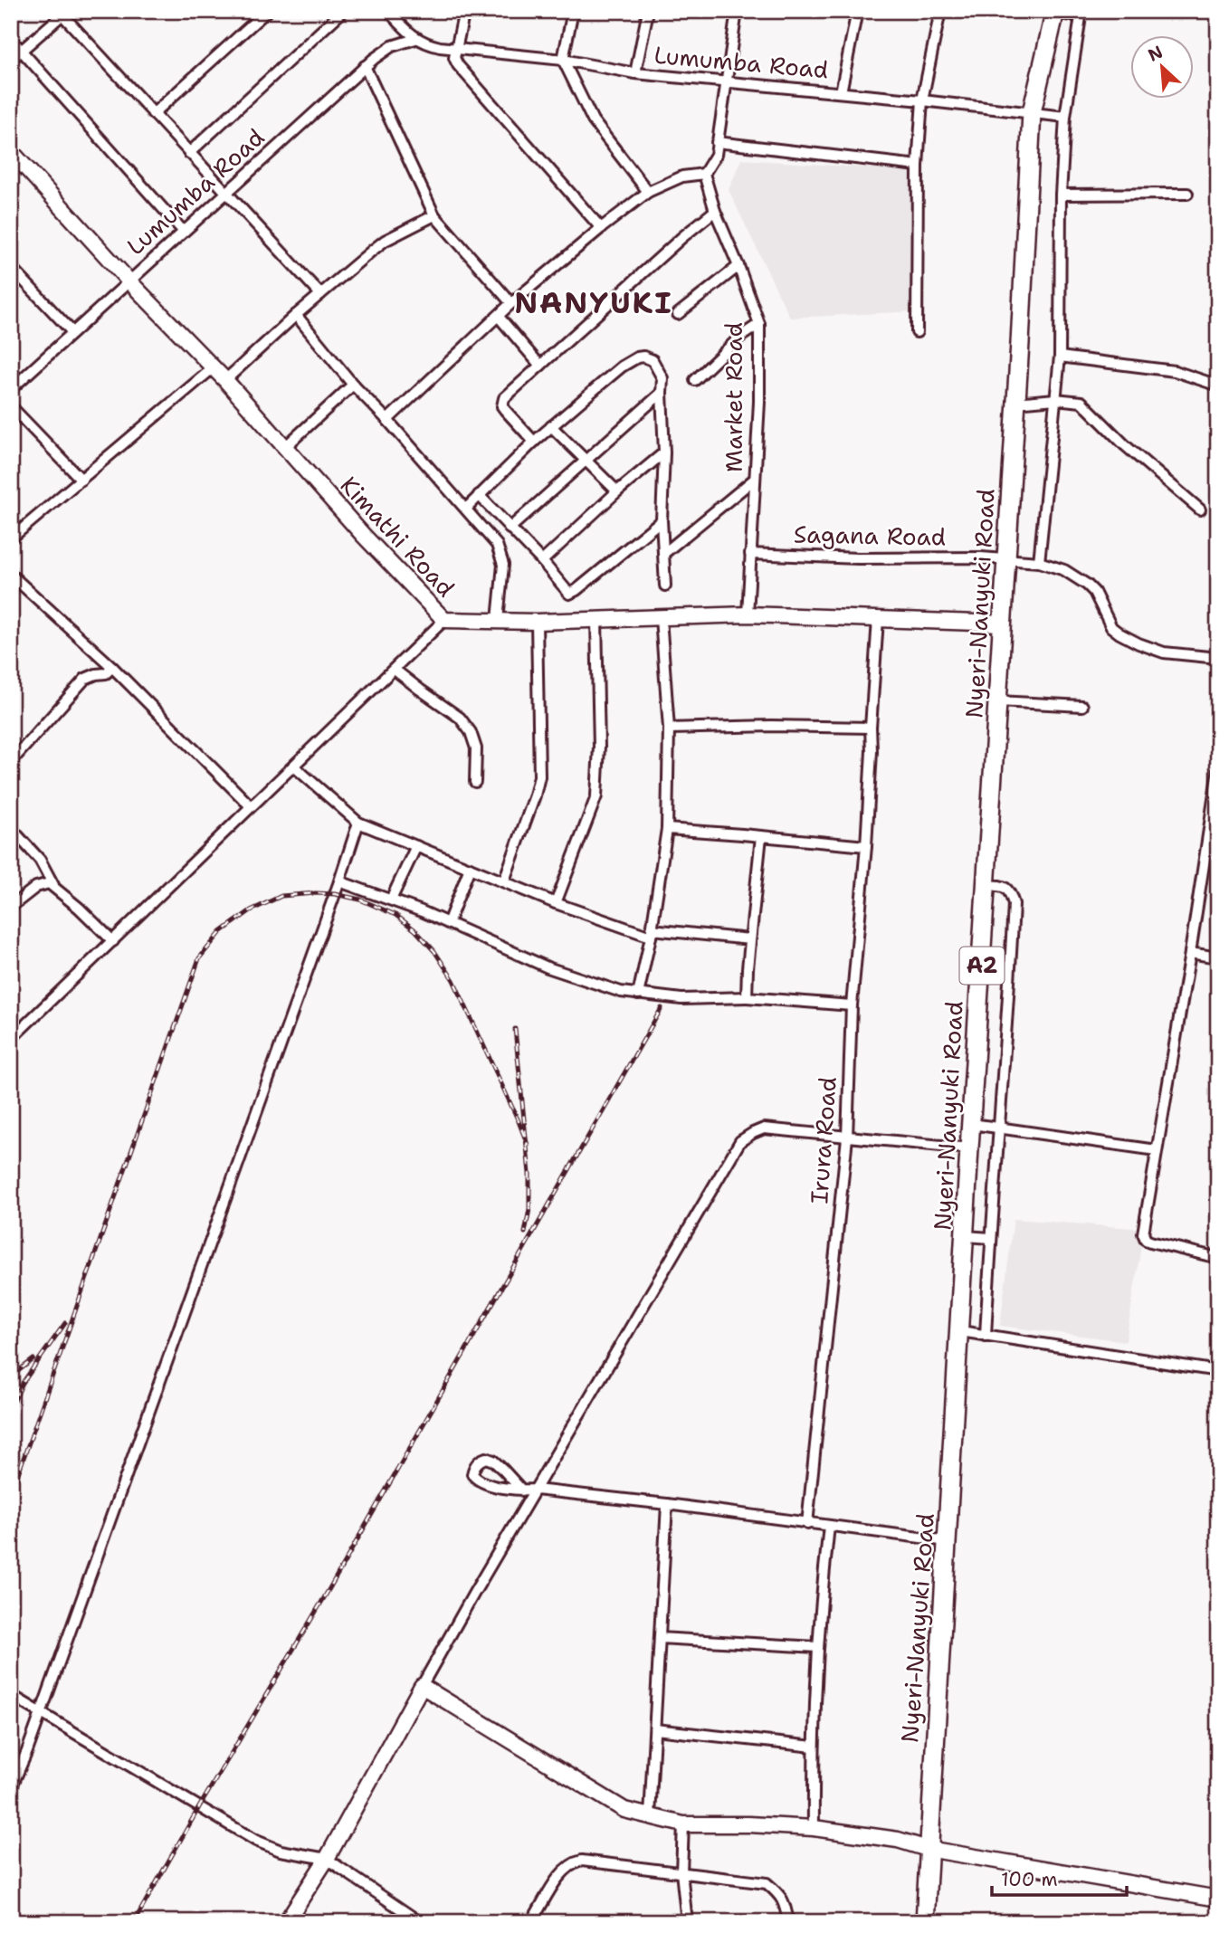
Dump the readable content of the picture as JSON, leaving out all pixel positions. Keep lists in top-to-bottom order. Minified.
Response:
{"streets":{"highway":["Nyeri-Nanyuki Road","A2"],"street":["Lumumba Road","Market Road","Sagana Road","Kimathi Road","Irura Road"]},"crossings":[["Lumumba Road","Kimathi Road"],["Lumumba Road","Nyeri-Nanyuki Road"],["Market Road","Sagana Road"],["Market Road","Kimathi Road"],["Sagana Road","Nyeri-Nanyuki Road"],["Kimathi Road","Nyeri-Nanyuki Road"],["Kimathi Road","Irura Road"]],"districts":["NANYUKI"],"scale_bar":"100 m","north":"top left"}
